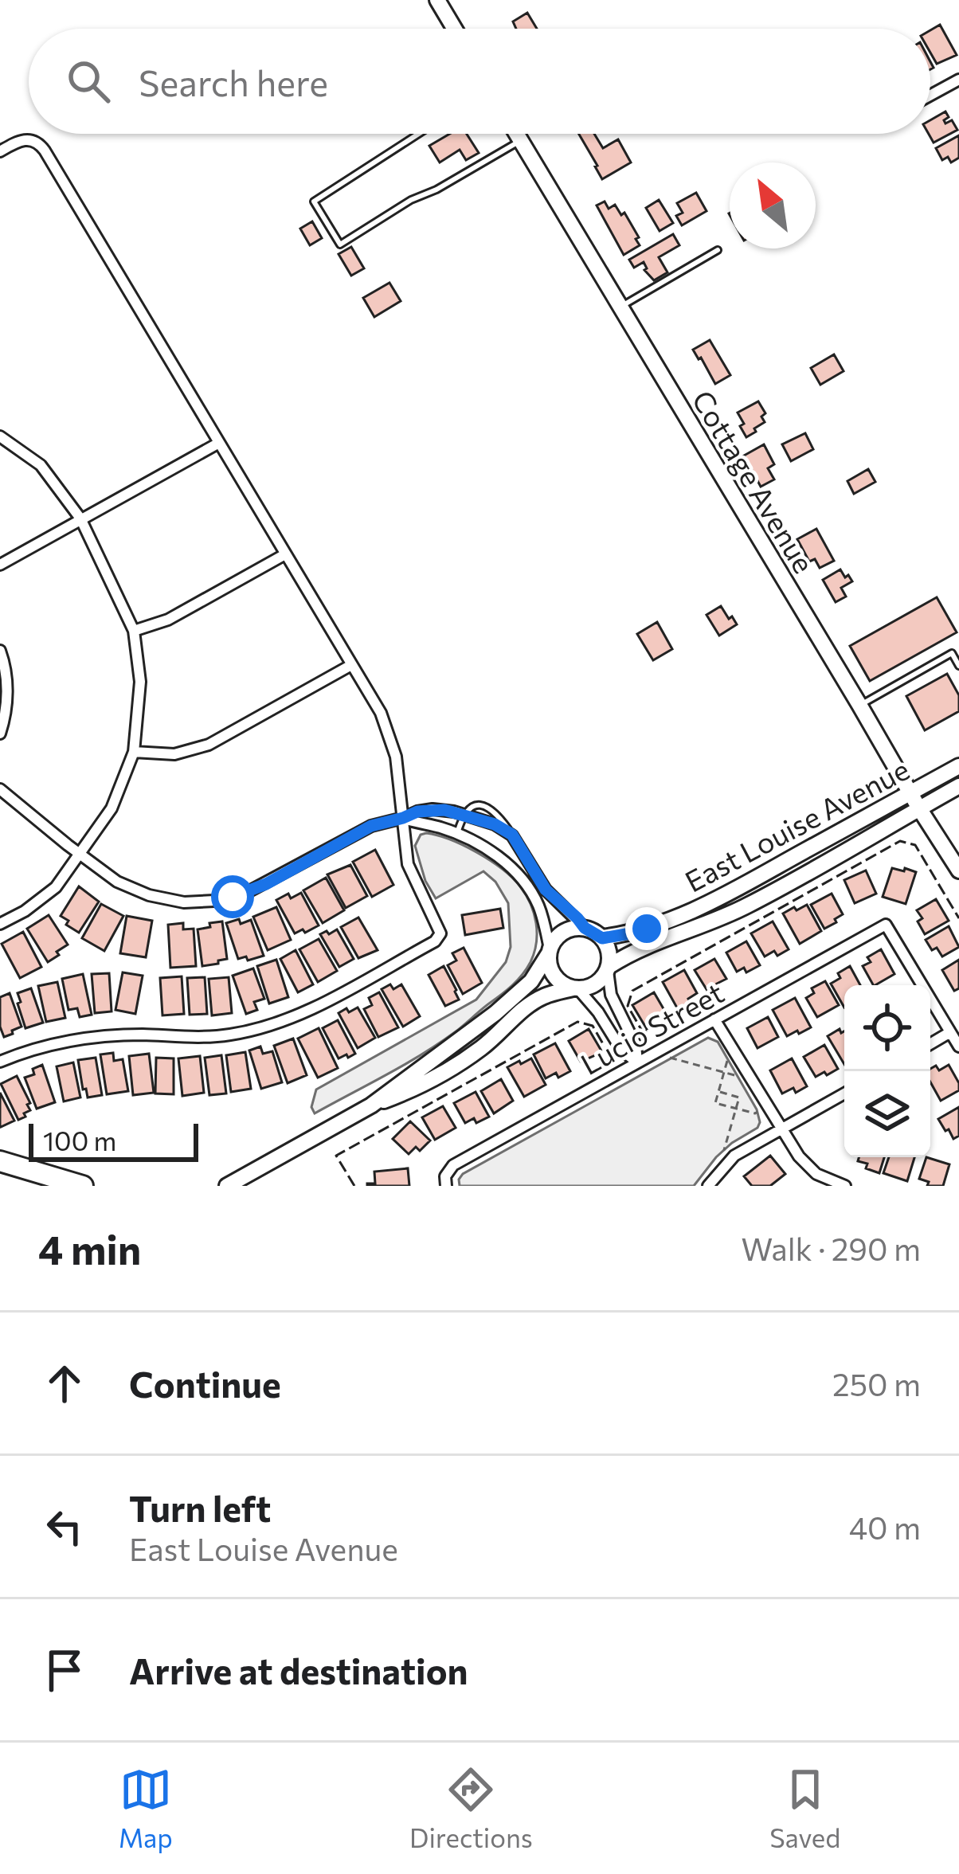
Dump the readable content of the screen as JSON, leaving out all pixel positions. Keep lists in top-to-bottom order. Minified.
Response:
{"streets":{"street":["Cottage Avenue","East Louise Avenue","Lucio Street"]},"crossings":[["Cottage Avenue","East Louise Avenue"]],"scale_bar":"100 m","north":"top left","page":{"search":"Search here","scale":"100 m","heading":["4 min","Walk · 290 m"],"list":[["Continue","250 m"],["Turn left","East Louise Avenue","40 m"],"Arrive at destination"],"nav":["Map","Directions","Saved"]}}
